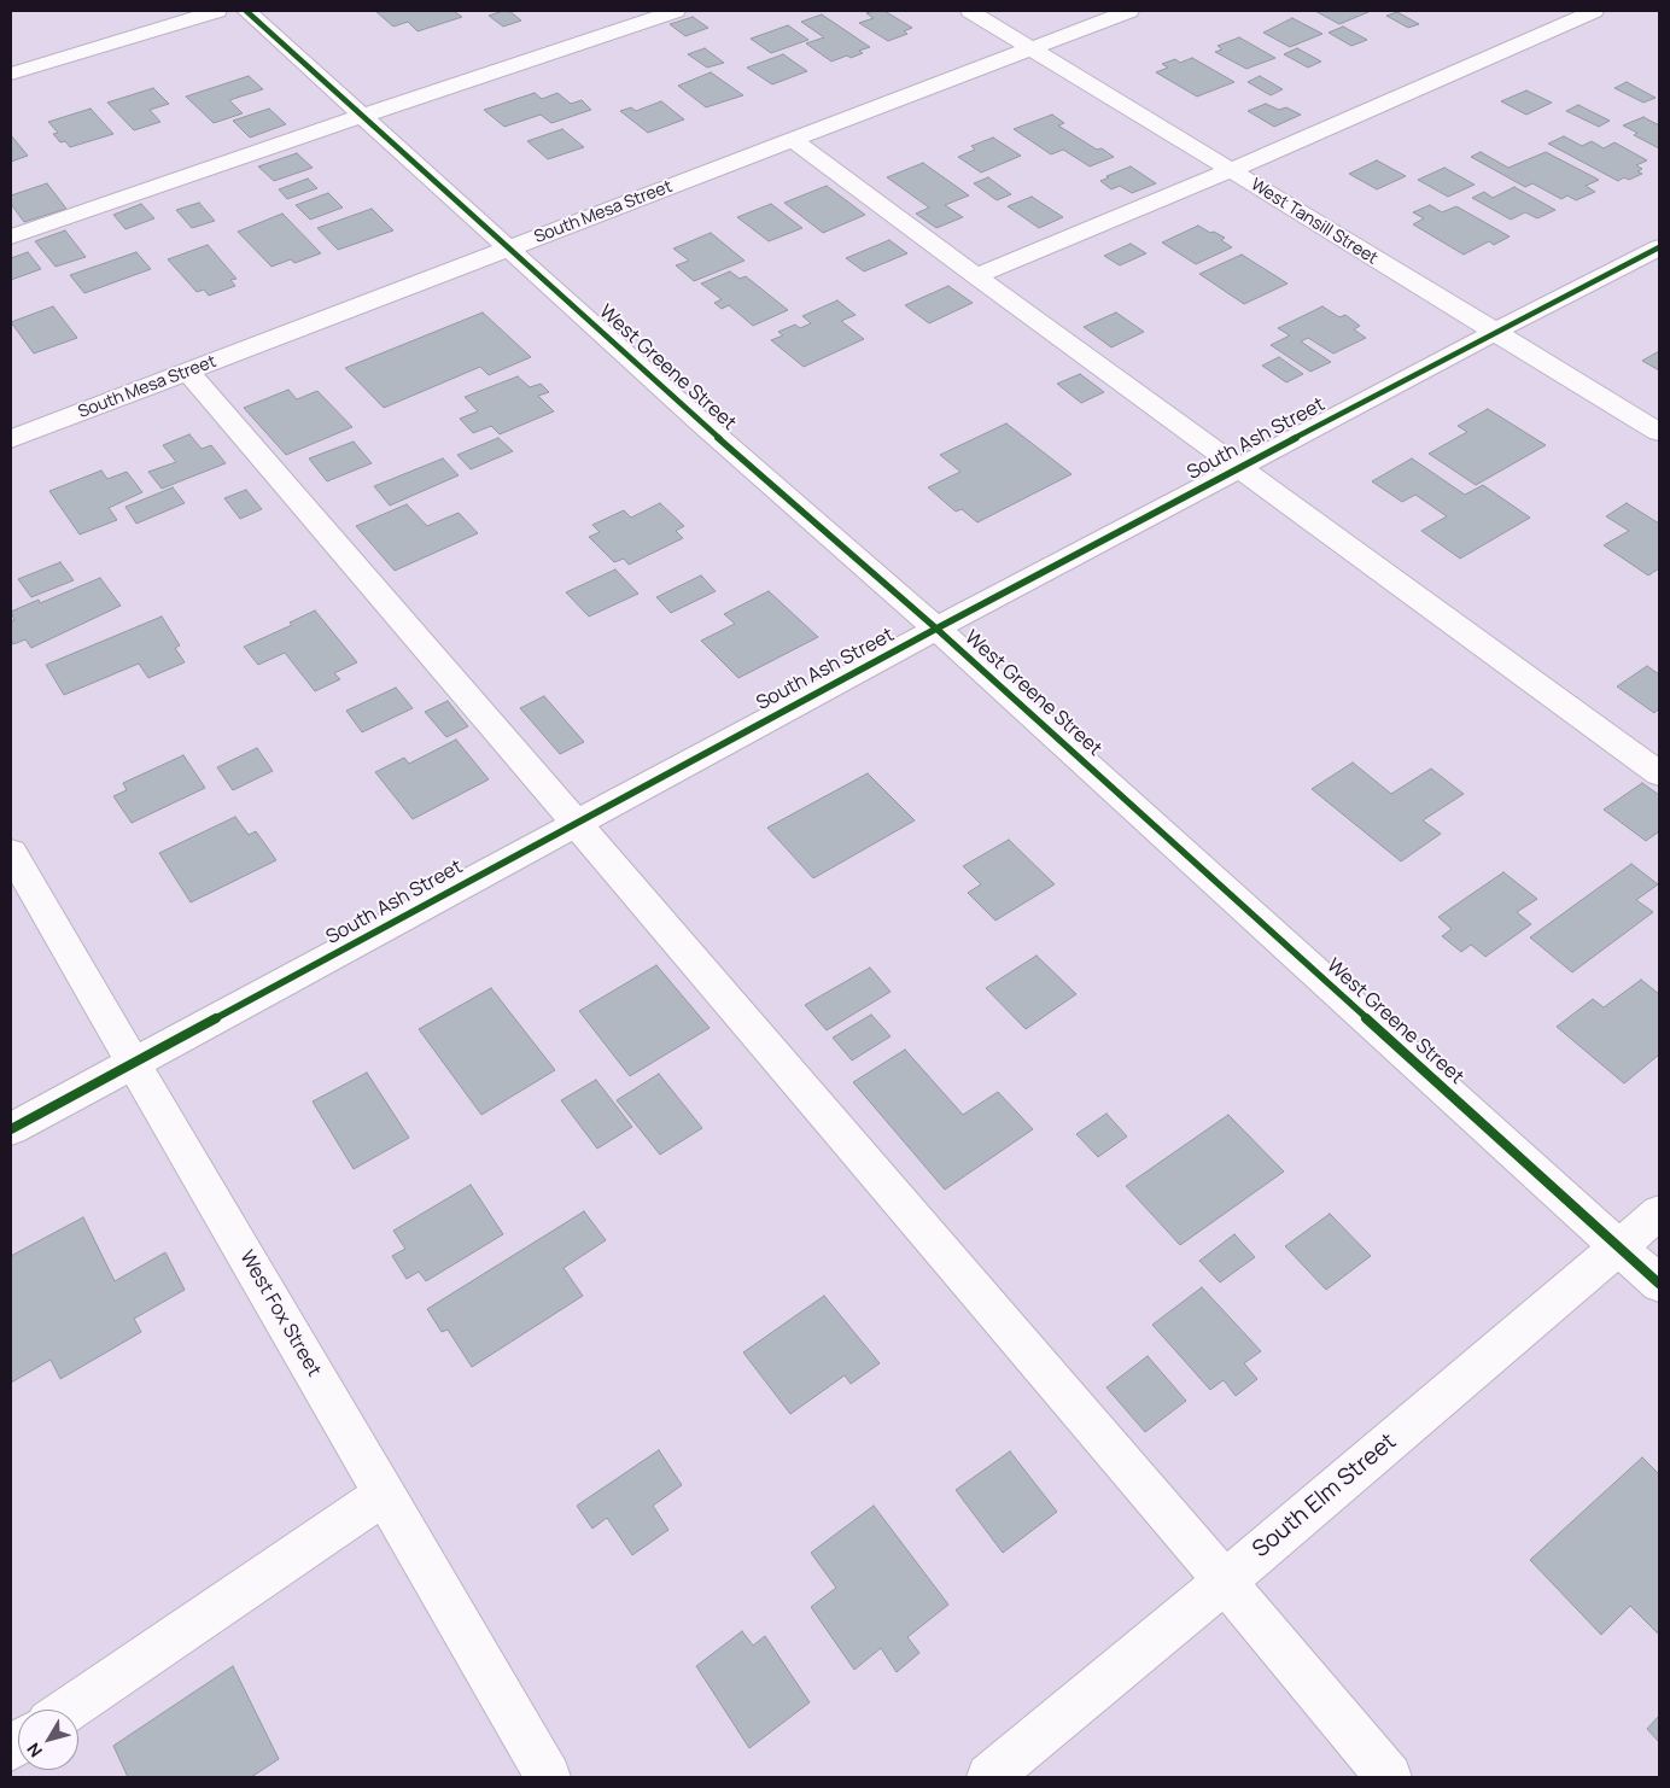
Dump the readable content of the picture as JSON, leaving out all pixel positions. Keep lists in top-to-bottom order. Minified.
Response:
{"streets":{"street":["South Mesa Street","West Tansill Street","West Greene Street","South Ash Street","West Fox Street","South Elm Street"]},"crossings":[["South Mesa Street","West Tansill Street"],["South Mesa Street","West Greene Street"],["West Tansill Street","South Ash Street"],["West Greene Street","South Ash Street"],["West Greene Street","South Elm Street"],["South Ash Street","West Fox Street"]],"north":"bottom left"}
